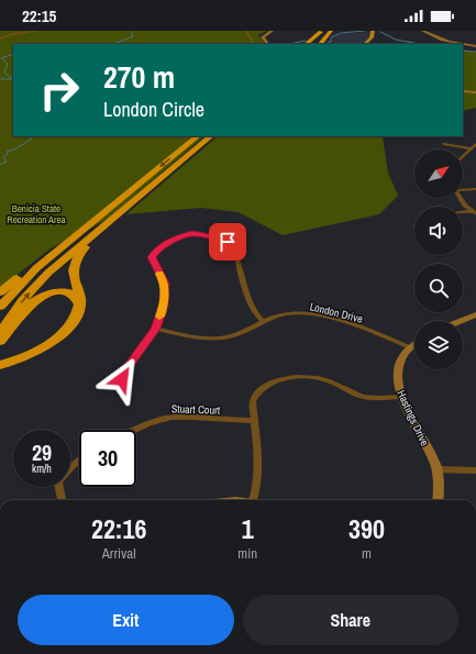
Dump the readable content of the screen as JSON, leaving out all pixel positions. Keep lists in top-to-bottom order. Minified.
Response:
{"streets":{"street":["London Drive","Stuart Court","Hastings Drive"]},"crossings":[["London Drive","Hastings Drive"]],"parks":["Benicia State Recreation Area"],"north":"top right","page":{"status":"22:15","turn":["270 m","London Circle"],"speed":"29 km/h","limit":"30","eta":["22:16","Arrival","1","min","390","m"],"buttons":["Exit","Share"]}}
